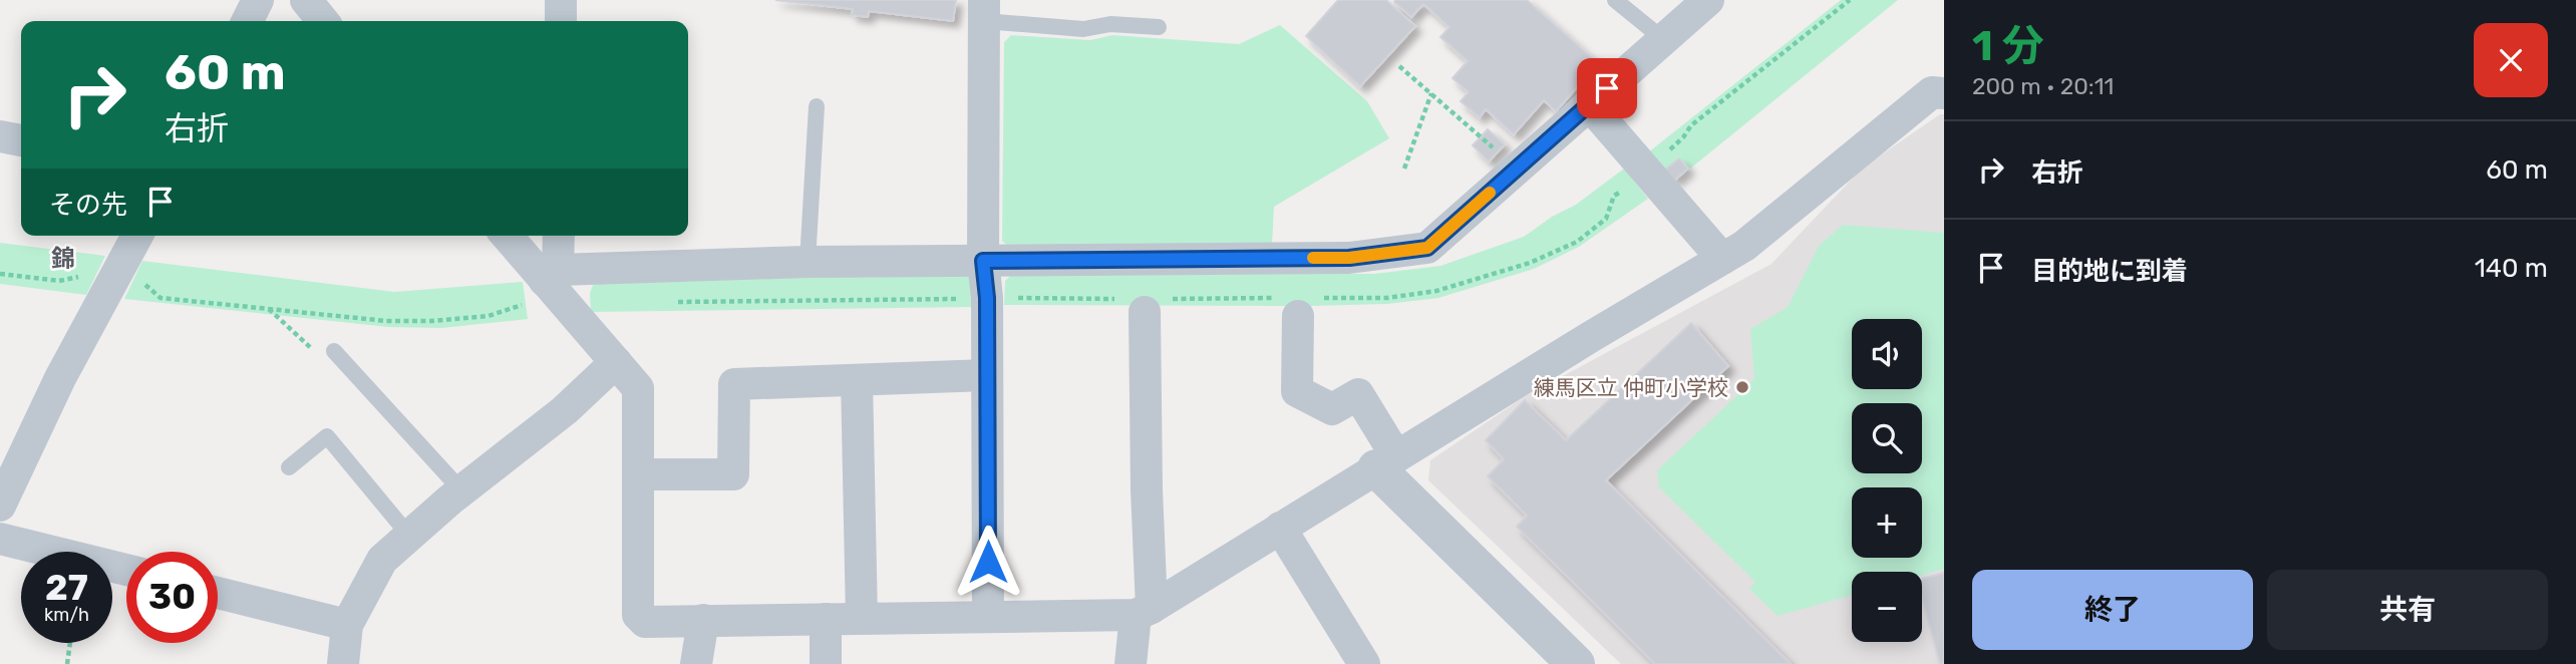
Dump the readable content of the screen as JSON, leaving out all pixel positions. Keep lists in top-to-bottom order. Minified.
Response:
{"districts":["錦"],"places":["練馬区立 仲町小学校"],"page":{"heading":["1 分","200 m · 20:11"],"turn":["60 m","右折"],"list":[{"name":"右折","value":"60 m"},{"name":"目的地に到着","value":"140 m"}],"then":"その先","map_buttons":["+","−"],"speed":"27 km/h","limit":"30","buttons":["終了","共有"]}}
